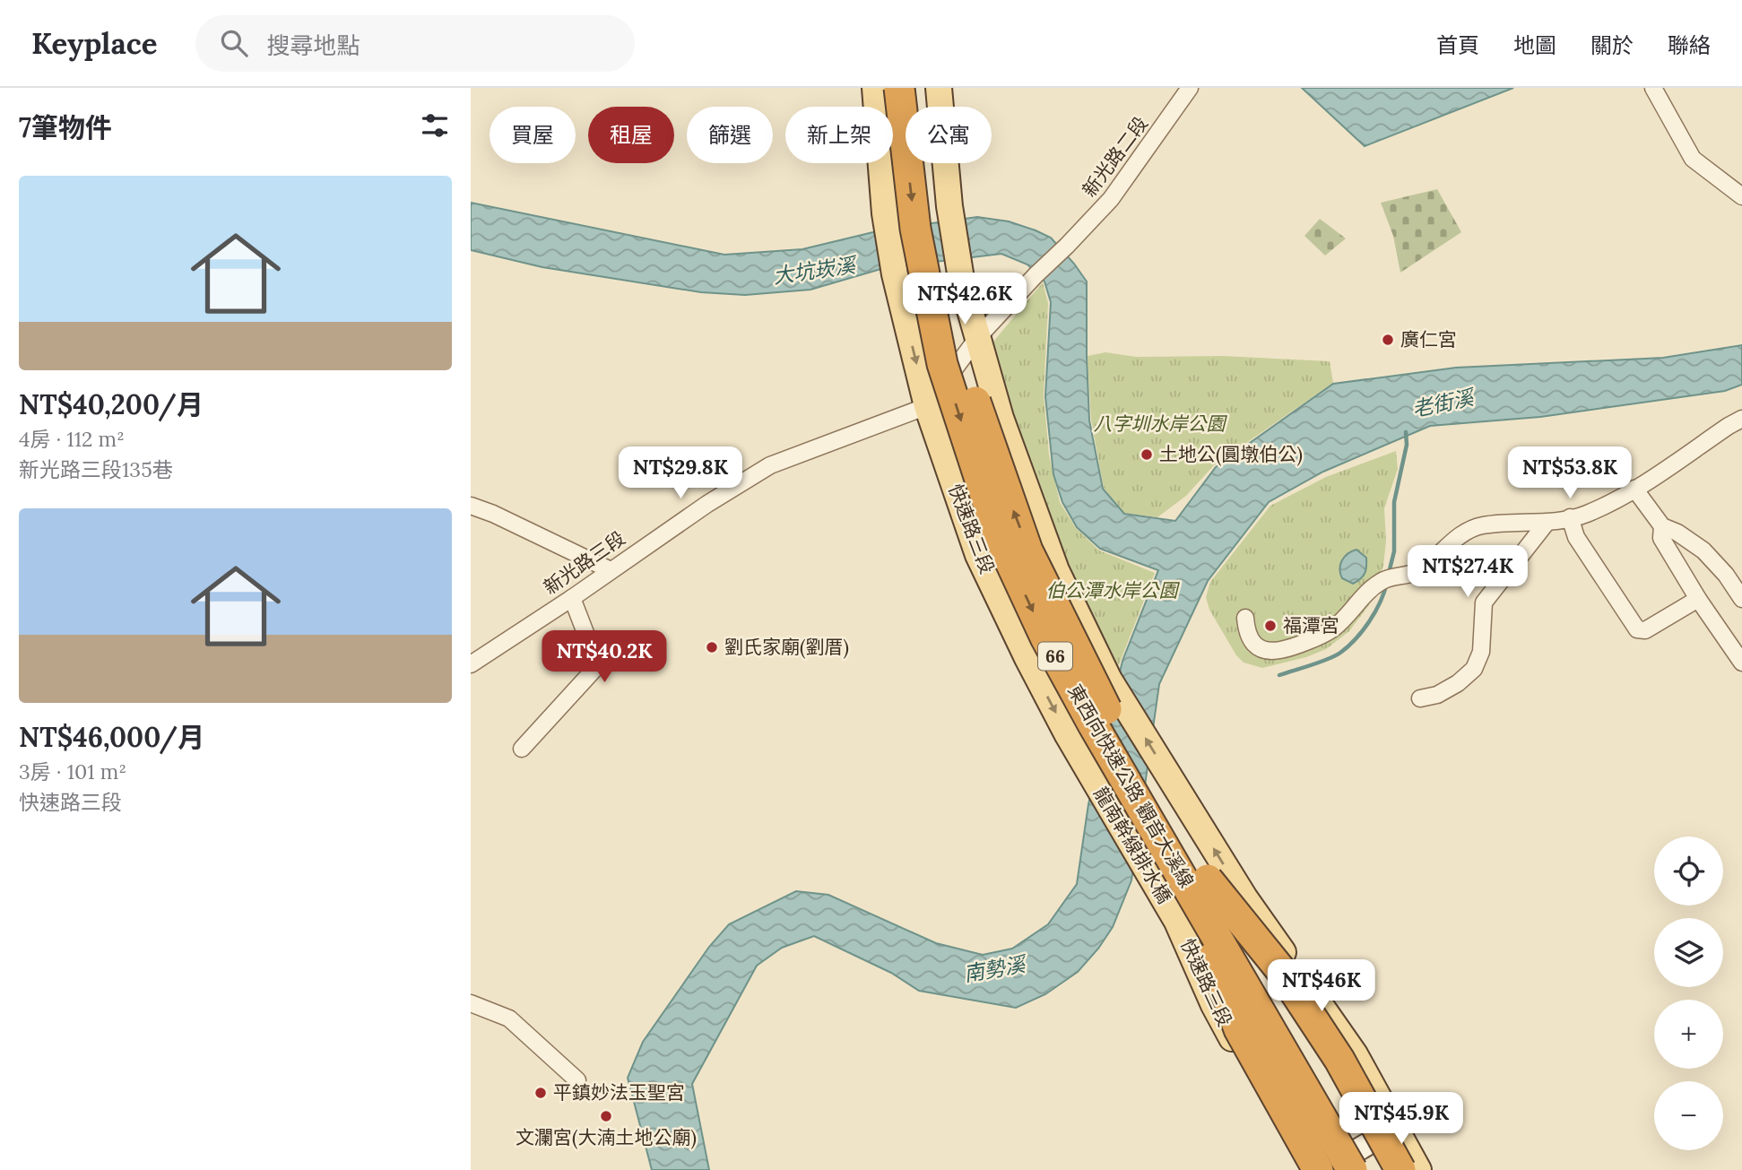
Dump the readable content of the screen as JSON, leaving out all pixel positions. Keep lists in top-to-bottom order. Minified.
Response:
{"streets":{"highway":["66","東西向快速公路 觀音大溪線"],"main road":["快速路三段","龍南幹線排水橋"],"street":["新光路二段","新光路三段"]},"crossings":[["新光路二段","快速路三段"],["新光路二段","新光路三段"],["新光路二段","66"],["快速路三段","新光路三段"],["快速路三段","龍南幹線排水橋"]],"water":["大坑崁溪","老街溪","南勢溪"],"parks":["八字圳水岸公園","伯公潭水岸公園"],"places":["廣仁宮","土地公(圓墩伯公)","福潭宮","劉氏家廟(劉厝)","平鎮妙法玉聖宮","文瀾宮(大湳土地公廟)"],"page":{"header":"Keyplace","search":"搜尋地點","nav":["首頁","地圖","關於","聯絡"],"heading":"7筆物件","chip":["買屋","租屋","篩選","新上架","公寓"],"list":[{"name":"NT$40,200/月","note":"4房 · 112 m² · 新光路三段135巷"},{"name":"NT$46,000/月","note":"3房 · 101 m² · 快速路三段"}],"price":["NT$42.6K","NT$29.8K","NT$53.8K","NT$27.4K","NT$40.2K","NT$46K","NT$45.9K"],"map_buttons":["+","−"]}}
